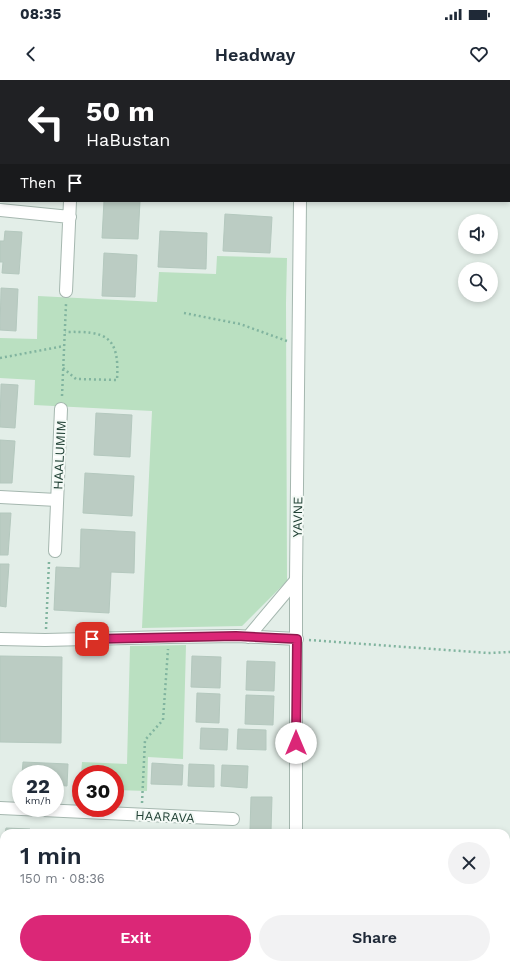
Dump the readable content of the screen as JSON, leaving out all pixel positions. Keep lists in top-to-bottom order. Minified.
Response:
{"streets":{"street":["HAALUMIM","YAVNE","HAARAVA"]},"page":{"status":"08:35","header":"Headway","turn":["50 m","HaBustan"],"then":"Then","speed":"22 km/h","limit":"30","heading":["1 min","150 m · 08:36"],"buttons":["Exit","Share"]}}
